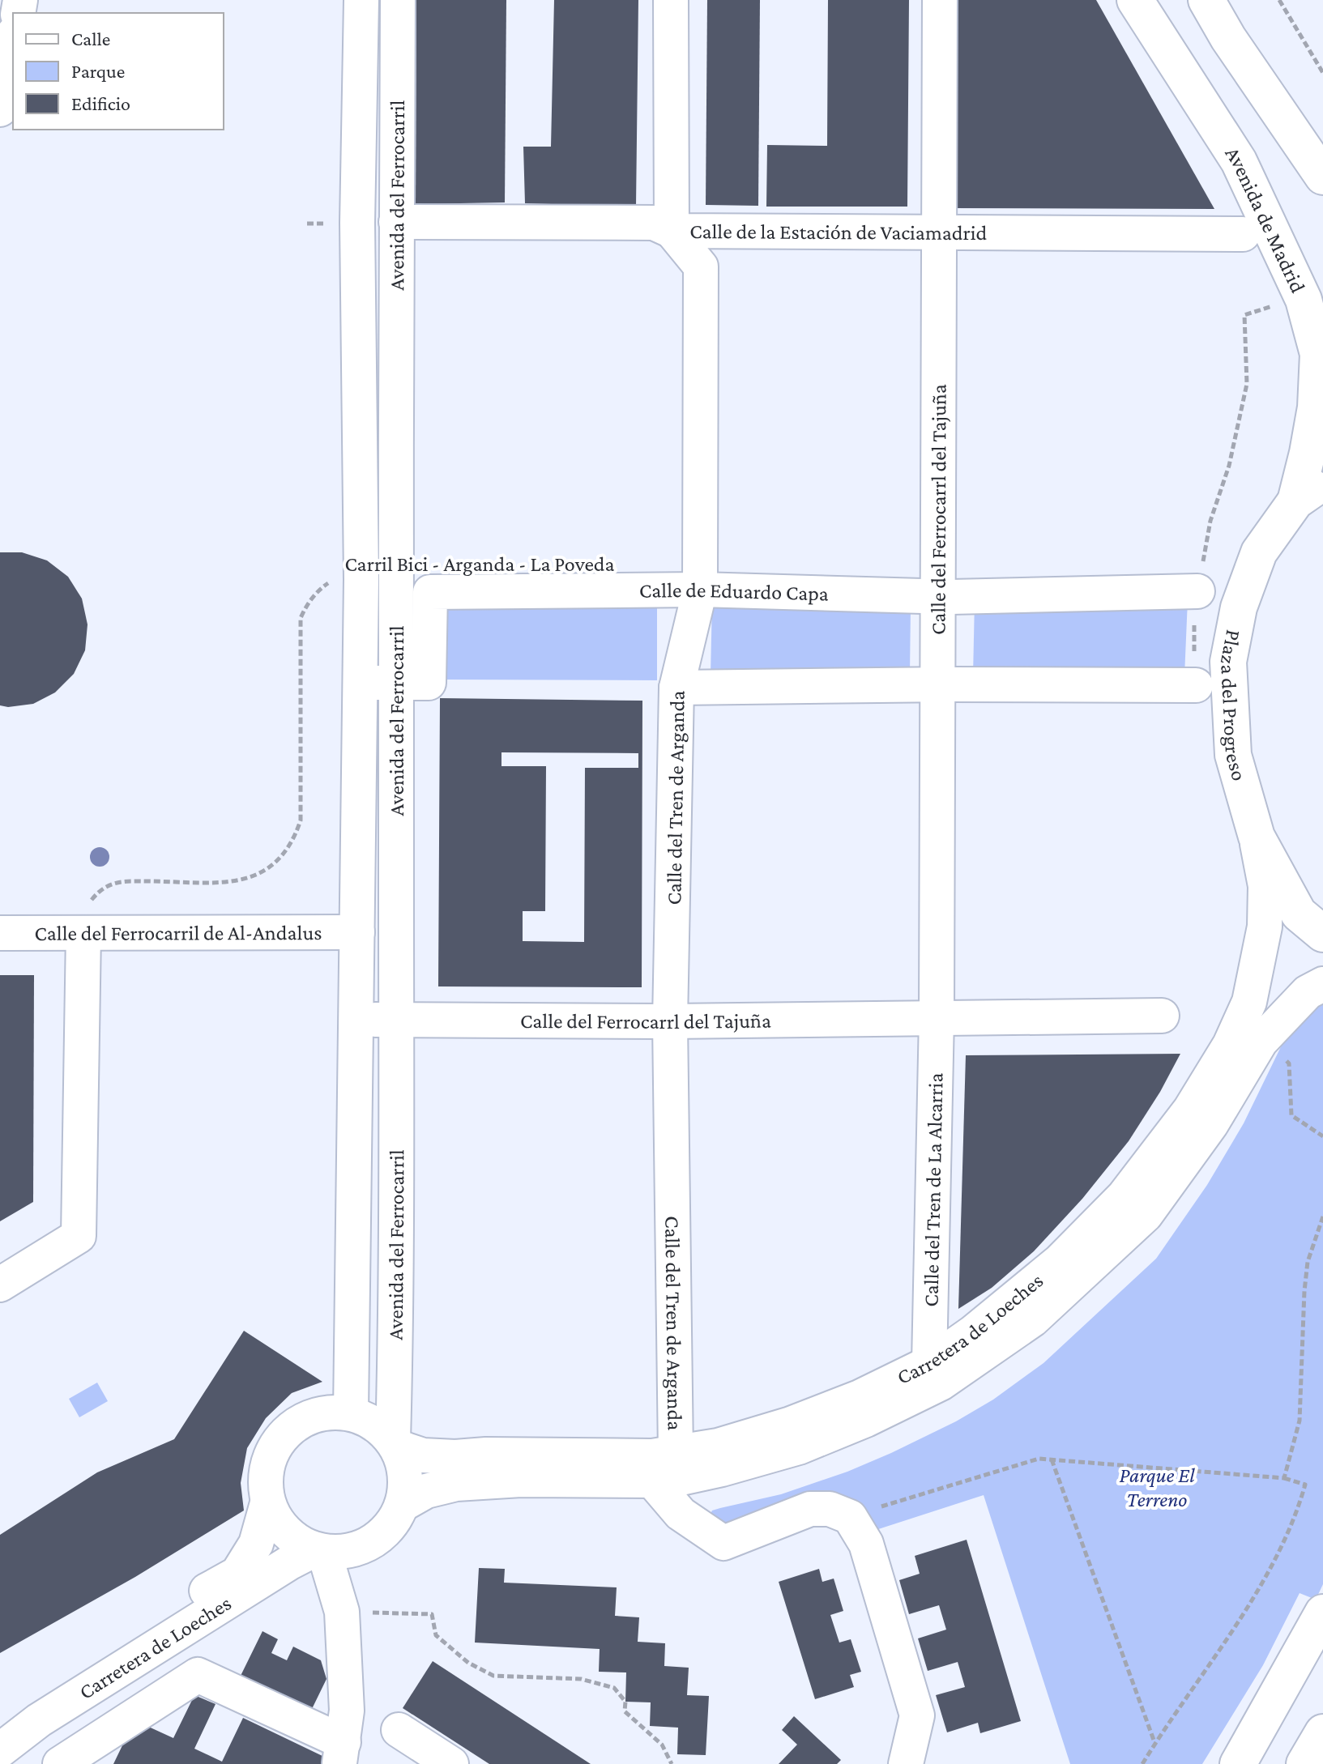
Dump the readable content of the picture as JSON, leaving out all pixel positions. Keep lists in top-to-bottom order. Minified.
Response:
{"streets":{"highway":["Avenida de Madrid","Plaza del Progreso"],"street":["Avenida del Ferrocarril","Calle de la Estación de Vaciamadrid","Calle del Ferrocarrl del Tajuña","Calle de Eduardo Capa","Calle del Tren de Arganda","Calle del Ferrocarril de Al-Andalus","Calle del Tren de La Alcarria","Carretera de Loeches"],"path":["Carril Bici - Arganda - La Poveda"]},"crossings":[["Avenida del Ferrocarril","Calle de la Estación de Vaciamadrid"],["Avenida del Ferrocarril","Calle del Ferrocarrl del Tajuña"],["Avenida del Ferrocarril","Carril Bici - Arganda - La Poveda"],["Avenida del Ferrocarril","Calle de Eduardo Capa"],["Avenida del Ferrocarril","Calle del Ferrocarril de Al-Andalus"],["Avenida del Ferrocarril","Carretera de Loeches"],["Avenida de Madrid","Plaza del Progreso"],["Calle de la Estación de Vaciamadrid","Calle del Ferrocarrl del Tajuña"],["Calle de la Estación de Vaciamadrid","Calle del Tren de Arganda"],["Calle del Ferrocarrl del Tajuña","Calle de Eduardo Capa"],["Calle del Ferrocarrl del Tajuña","Calle del Tren de Arganda"],["Calle del Ferrocarrl del Tajuña","Calle del Tren de La Alcarria"],["Carril Bici - Arganda - La Poveda","Calle del Ferrocarril de Al-Andalus"],["Calle de Eduardo Capa","Calle del Tren de Arganda"],["Plaza del Progreso","Carretera de Loeches"],["Calle del Tren de Arganda","Carretera de Loeches"],["Calle del Tren de La Alcarria","Carretera de Loeches"]],"parks":["Parque El Terreno"],"legend":["Calle","Parque","Edificio"]}
